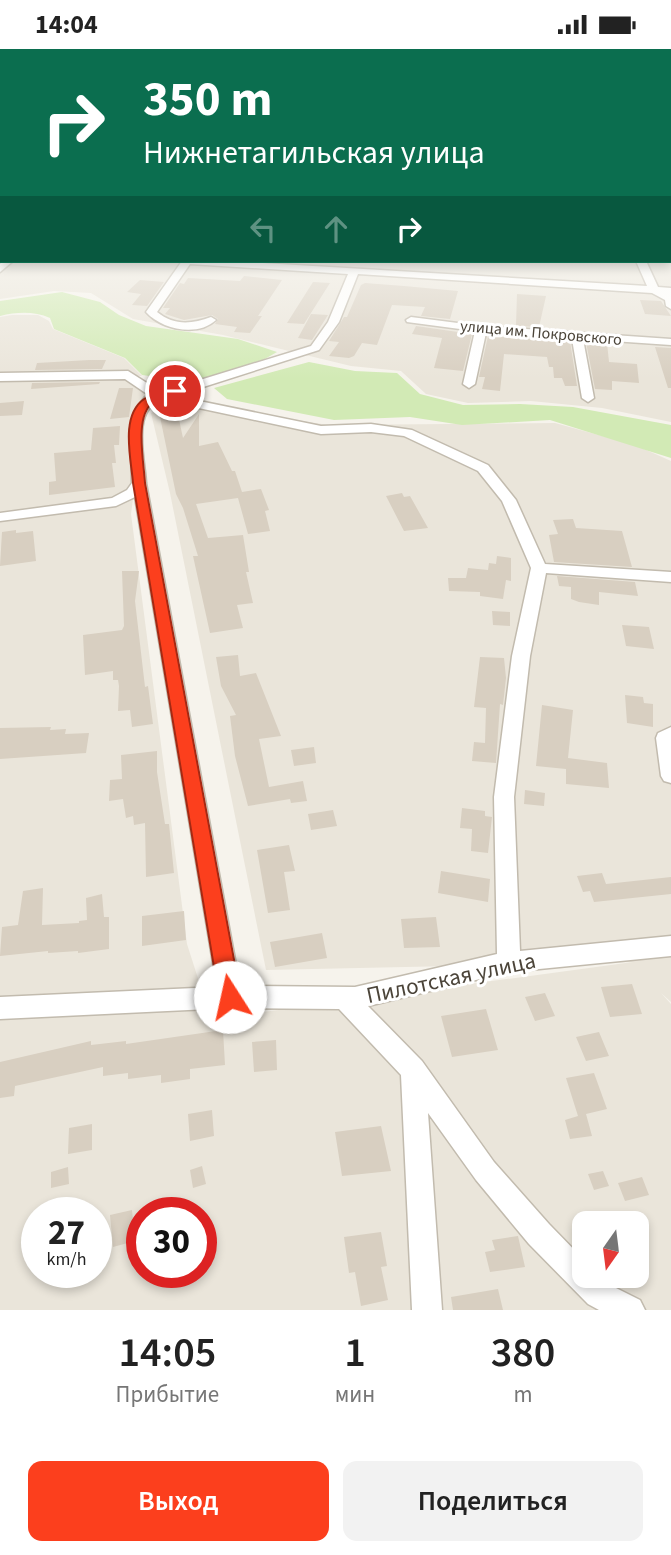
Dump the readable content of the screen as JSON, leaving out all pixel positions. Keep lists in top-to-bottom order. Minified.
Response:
{"streets":{"street":["улица им. Покровского","Пилотская улица"]},"north":"bottom","page":{"status":"14:04","turn":["350 m","Нижнетагильская улица"],"speed":"27 km/h","limit":"30","eta":["14:05","Прибытие","1","мин","380","m"],"buttons":["Выход","Поделиться"]}}
